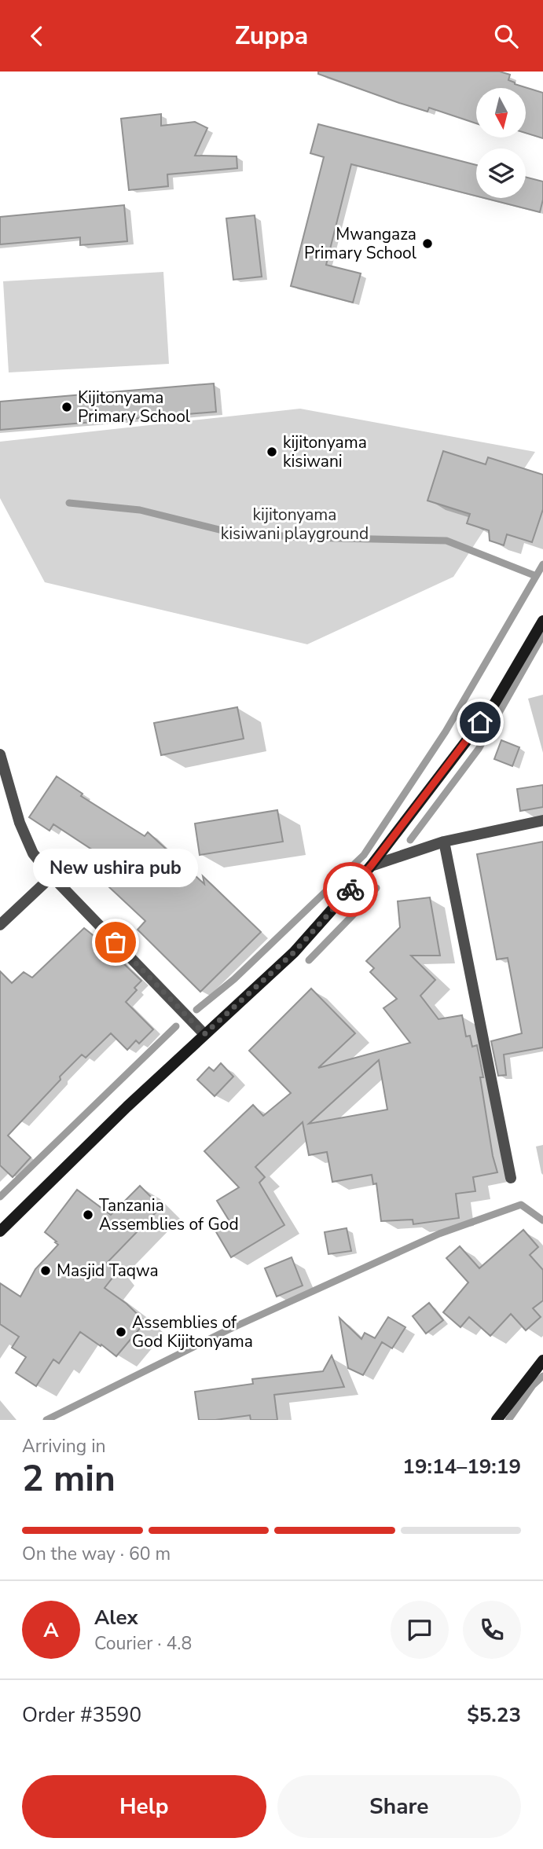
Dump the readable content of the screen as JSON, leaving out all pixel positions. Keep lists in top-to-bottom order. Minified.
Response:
{"parks":["kijitonyama kisiwani playground"],"places":["Mwangaza Primary School","Kijitonyama Primary School","kijitonyama kisiwani","New ushira pub","Tanzania Assemblies of God","Masjid Taqwa","Assemblies of God Kijitonyama"],"north":"bottom","page":{"header":"Zuppa","bubble":"New ushira pub","heading":["2 min","Arriving in","19:14–19:19"],"panel":["Alex","Courier · 4.8","Order #3590","$5.23"],"bar":"On the way · 60 m","round":"A","buttons":["Help","Share"]}}
